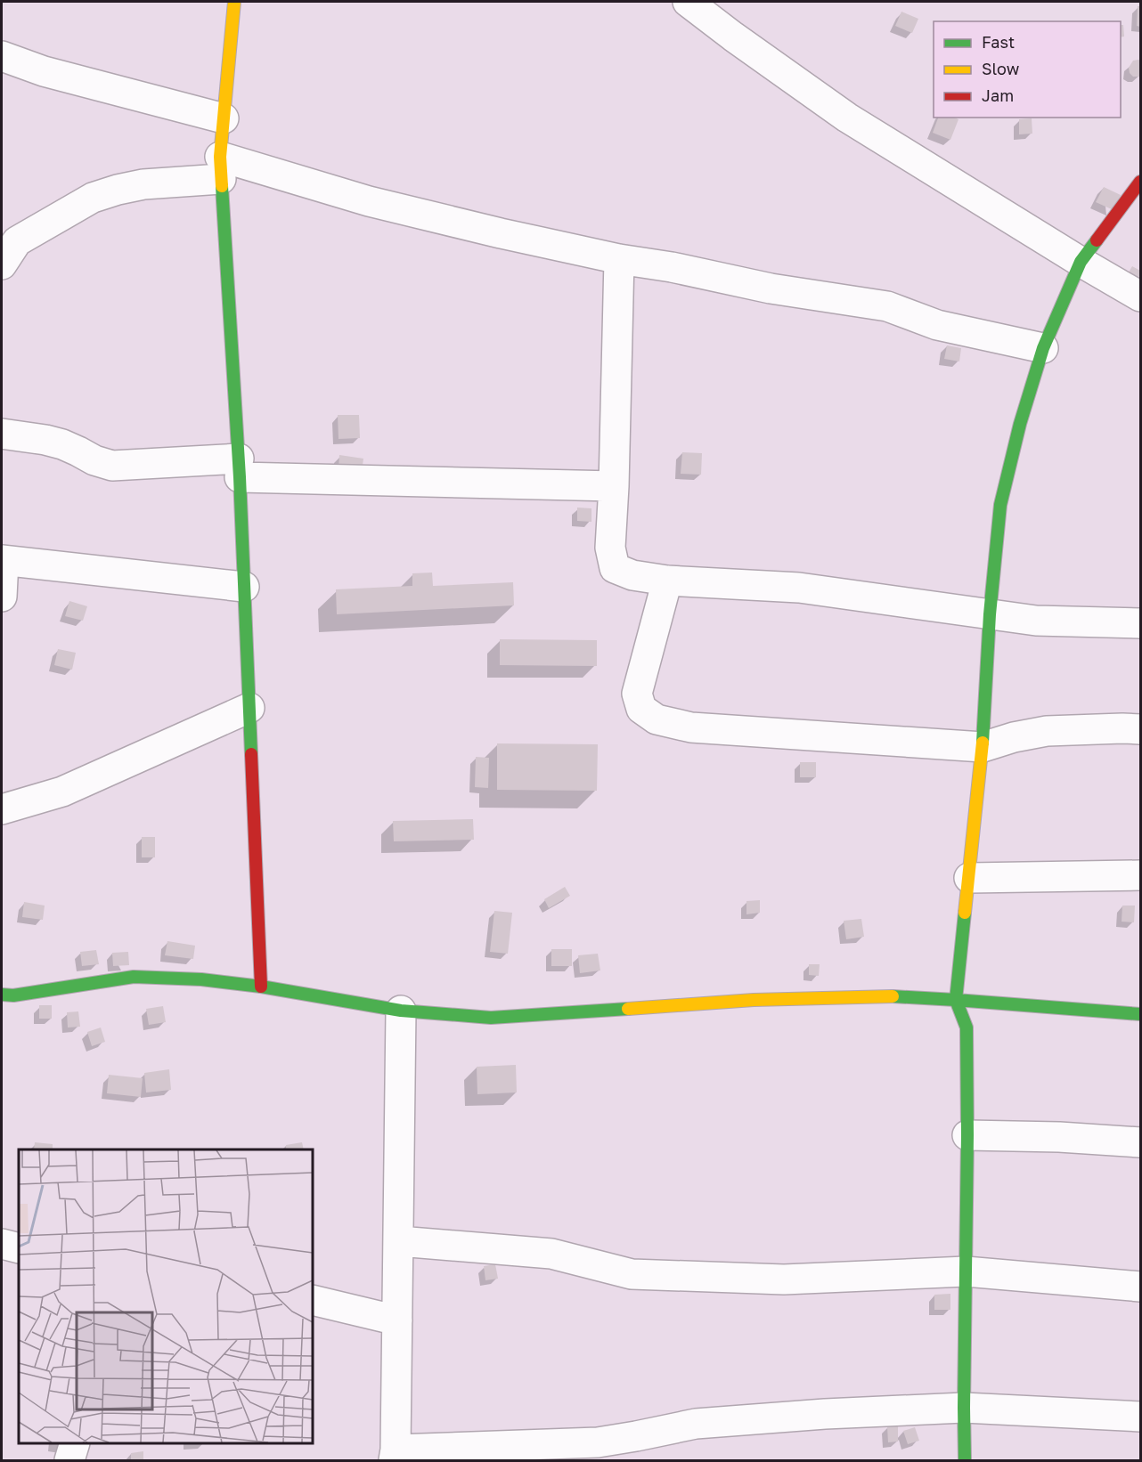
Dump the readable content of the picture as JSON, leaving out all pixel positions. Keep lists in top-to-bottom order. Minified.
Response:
{"legend":["Fast","Slow","Jam"]}
